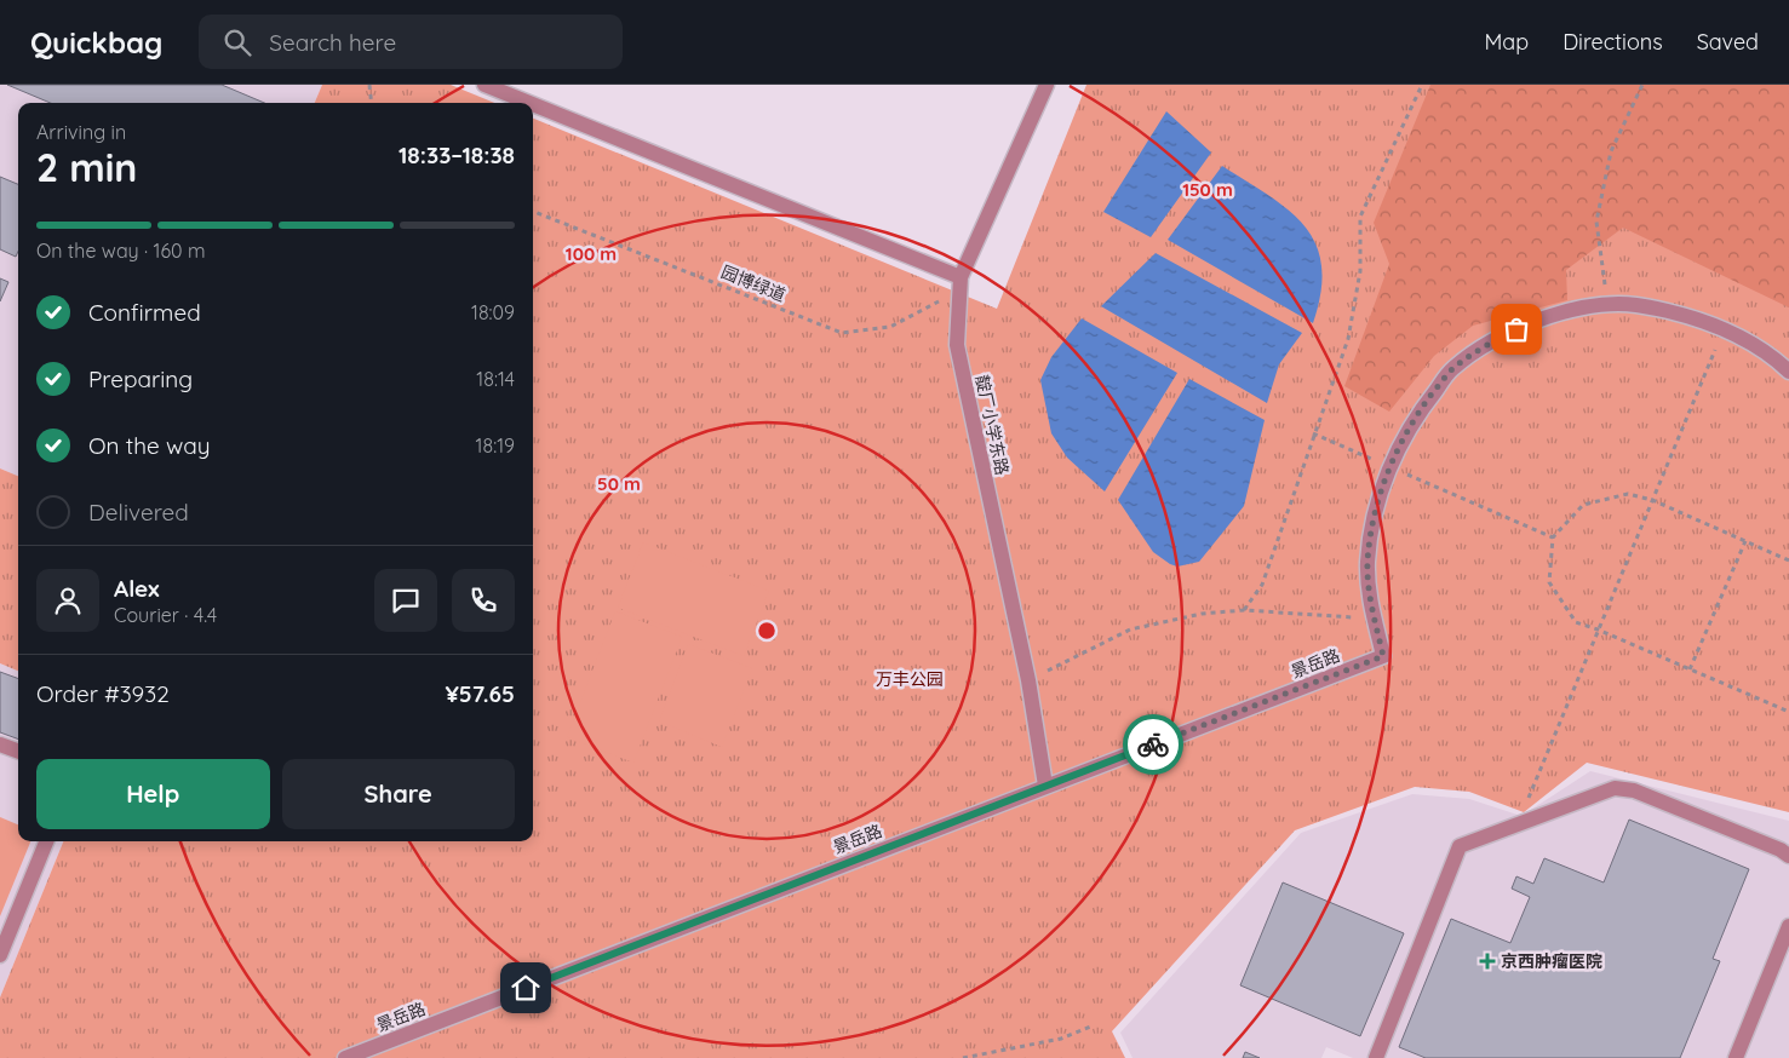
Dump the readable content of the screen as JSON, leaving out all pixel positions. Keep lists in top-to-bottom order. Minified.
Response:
{"streets":{"street":["靛厂小学东路","景岳路"],"path":["园博绿道"]},"crossings":[["园博绿道","靛厂小学东路"],["靛厂小学东路","景岳路"]],"parks":["万丰公园"],"places":{"health":["京西肿瘤医院"]},"page":{"header":"Quickbag","search":"Search here","nav":["Map","Directions","Saved"],"heading":["2 min","Arriving in","18:33–18:38"],"panel":["Alex","Courier · 4.4","Order #3932","¥57.65"],"bar":"On the way · 160 m","list":[["Confirmed","18:09"],["Preparing","18:14"],["On the way","18:19"],"Delivered"],"buttons":["Help","Share"]},"rings":["150 m","100 m","50 m"]}
